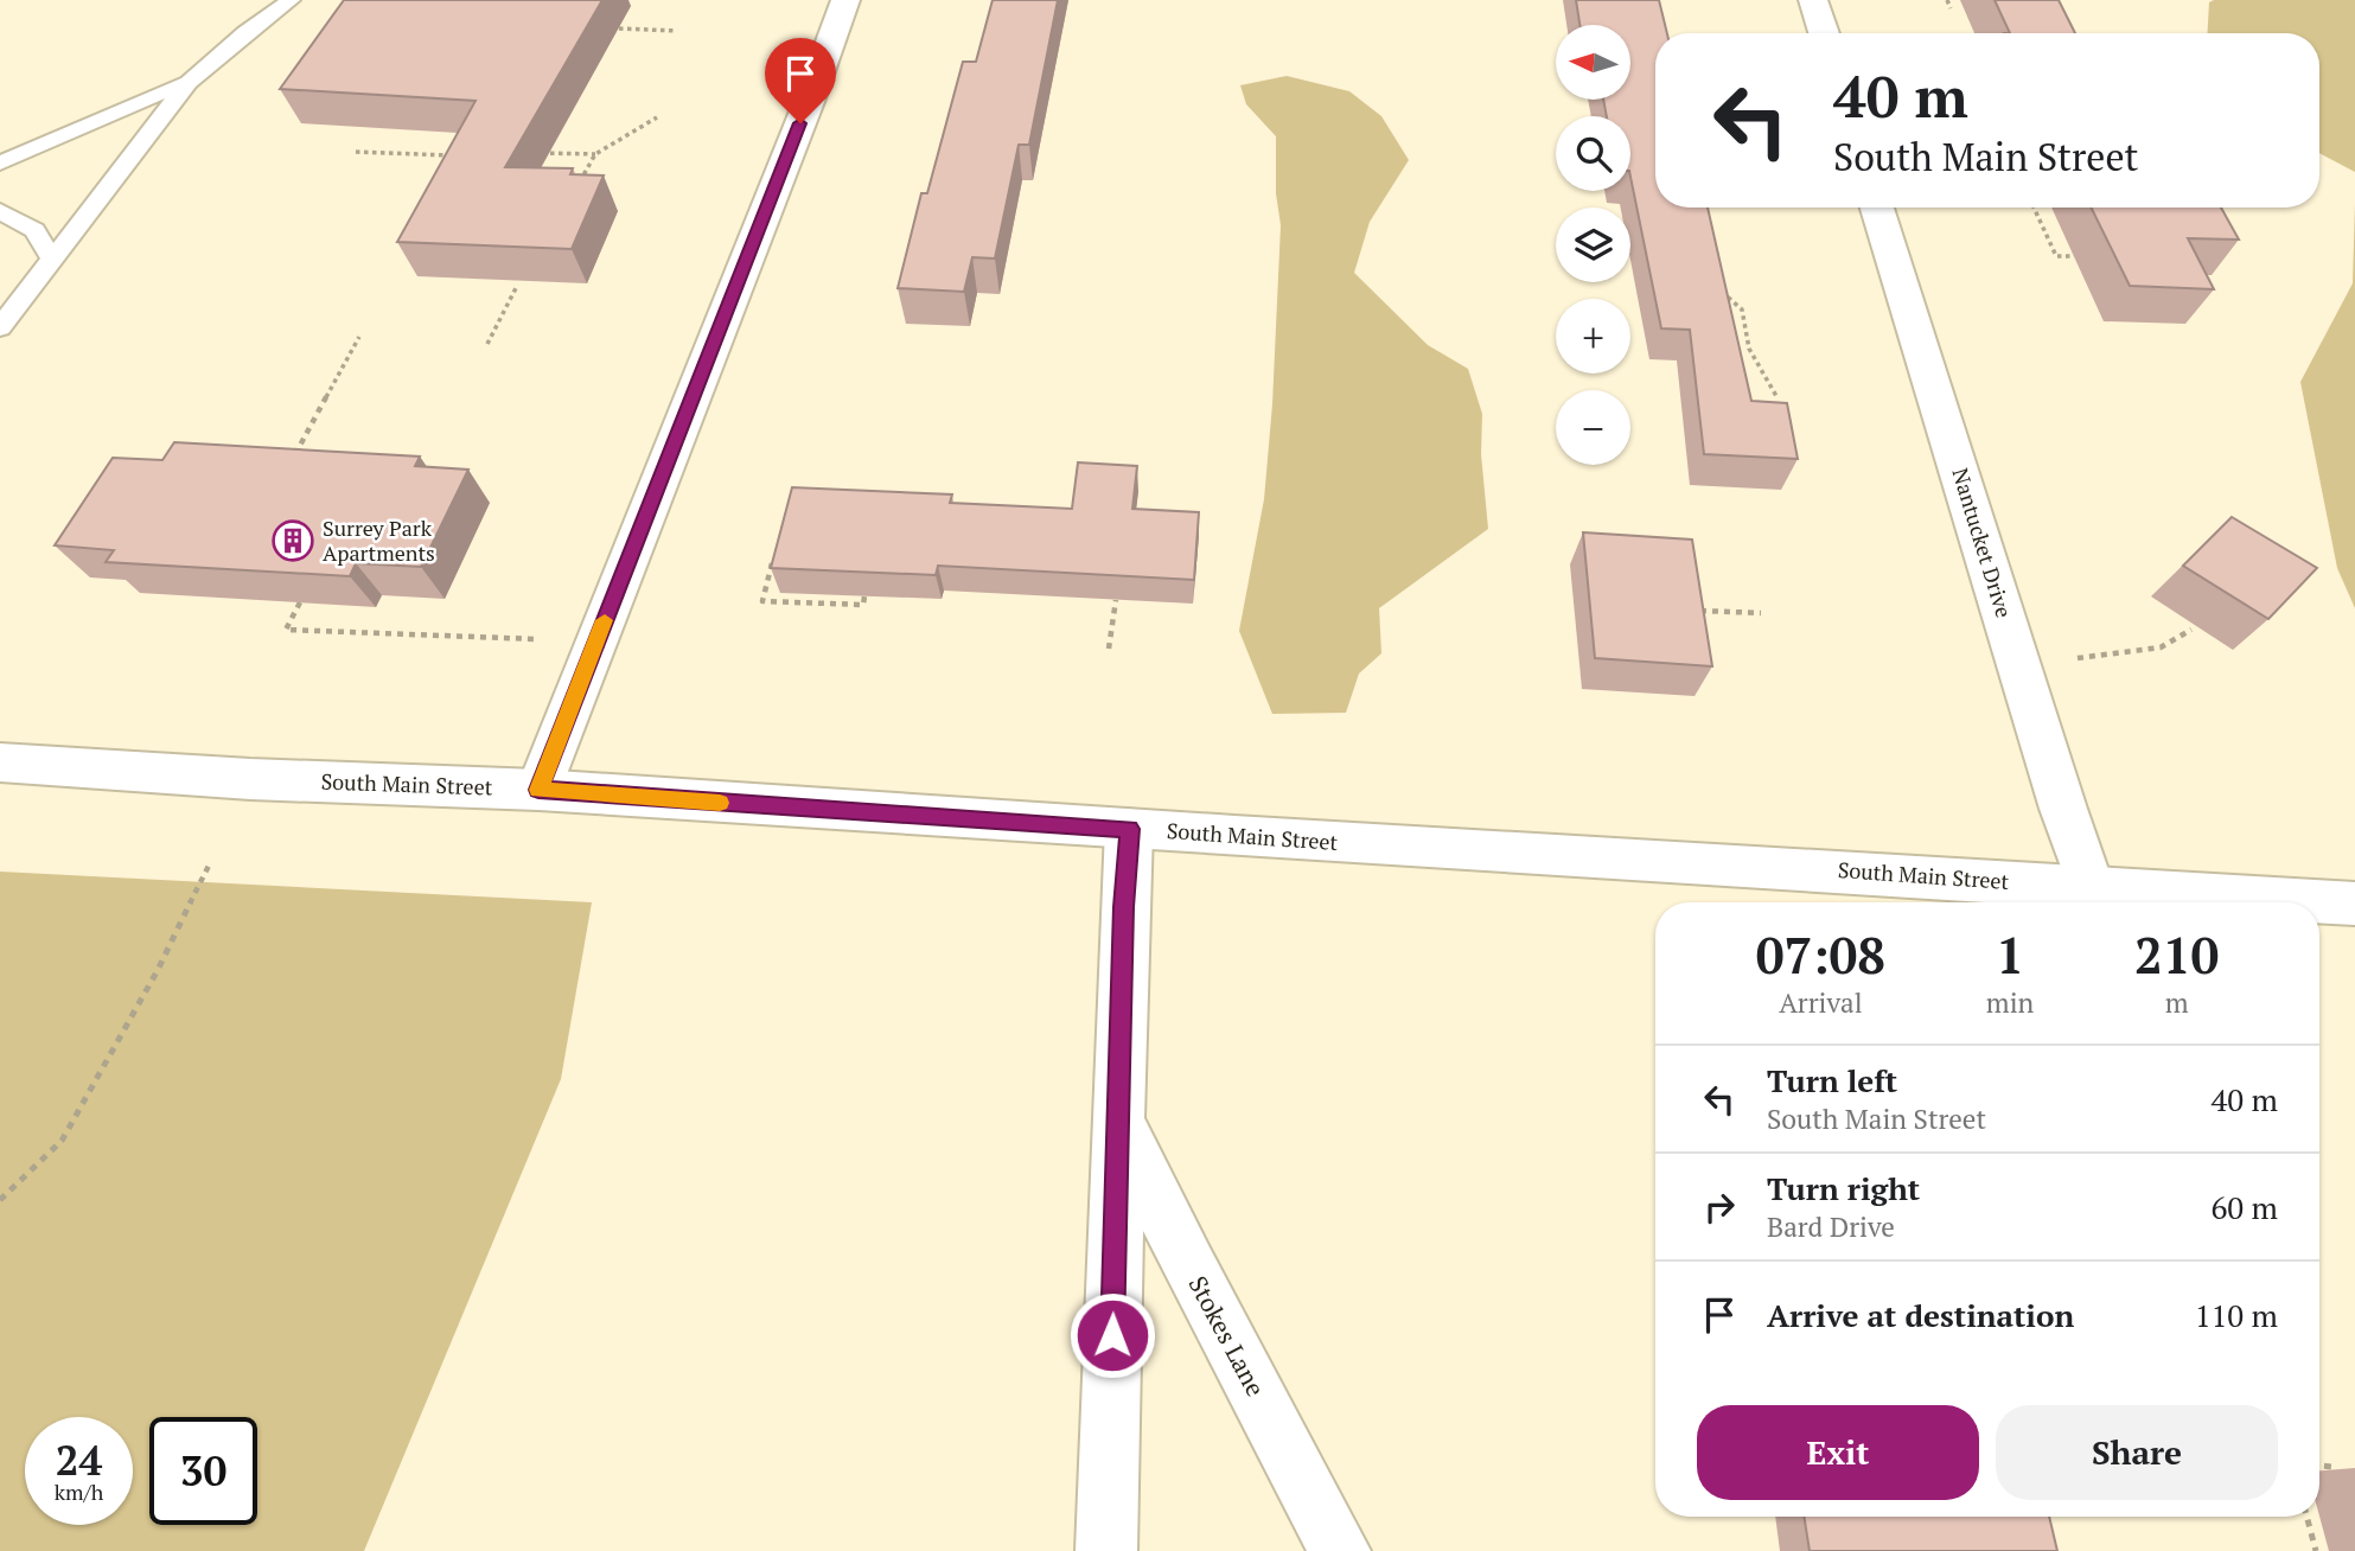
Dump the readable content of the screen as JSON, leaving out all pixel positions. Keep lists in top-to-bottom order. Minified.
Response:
{"streets":{"street":["Nantucket Drive","South Main Street","Stokes Lane"]},"crossings":[["Nantucket Drive","South Main Street"]],"places":{"building":["Surrey Park Apartments"]},"north":"left","page":{"map_buttons":["+","−"],"turn":["40 m","South Main Street"],"eta":["07:08","Arrival","1","min","210","m"],"list":[{"name":"Turn left","note":"South Main Street","value":"40 m"},{"name":"Turn right","note":"Bard Drive","value":"60 m"},{"name":"Arrive at destination","value":"110 m"}],"buttons":["Exit","Share"],"speed":"24 km/h","limit":"30"}}
